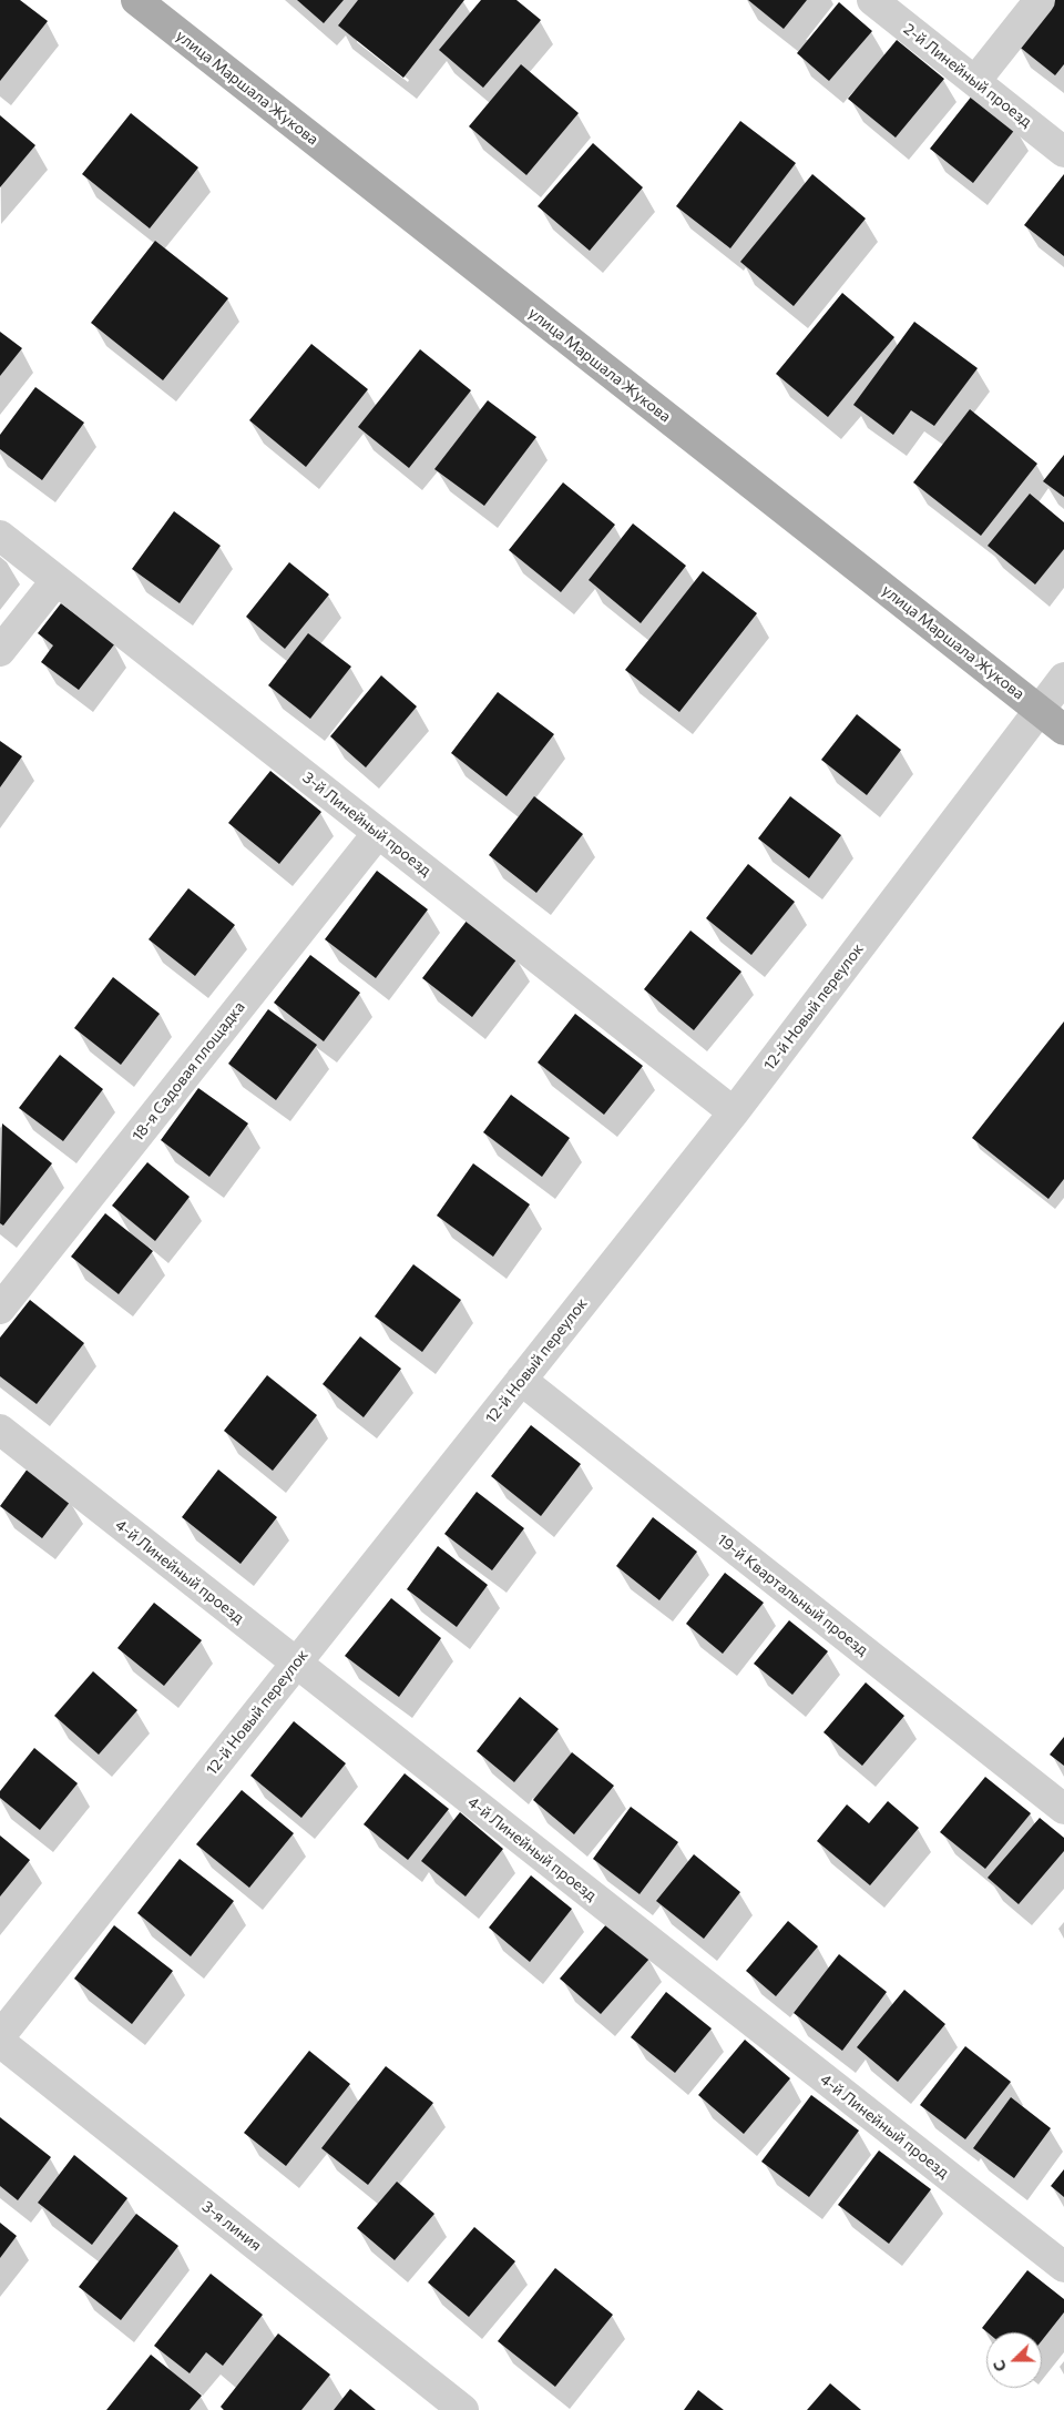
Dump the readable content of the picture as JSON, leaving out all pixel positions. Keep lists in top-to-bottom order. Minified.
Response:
{"streets":{"main road":["улица Маршала Жукова"],"street":["2-й Линейный проезд","3-й Линейный проезд","12-й Новый переулок","18-я Садовая площадка","4-й Линейный проезд","19-й Квартальный проезд","3-я линия"]},"crossings":[["улица Маршала Жукова","12-й Новый переулок"],["3-й Линейный проезд","12-й Новый переулок"],["3-й Линейный проезд","18-я Садовая площадка"],["12-й Новый переулок","4-й Линейный проезд"],["12-й Новый переулок","19-й Квартальный проезд"]],"north":"left"}
